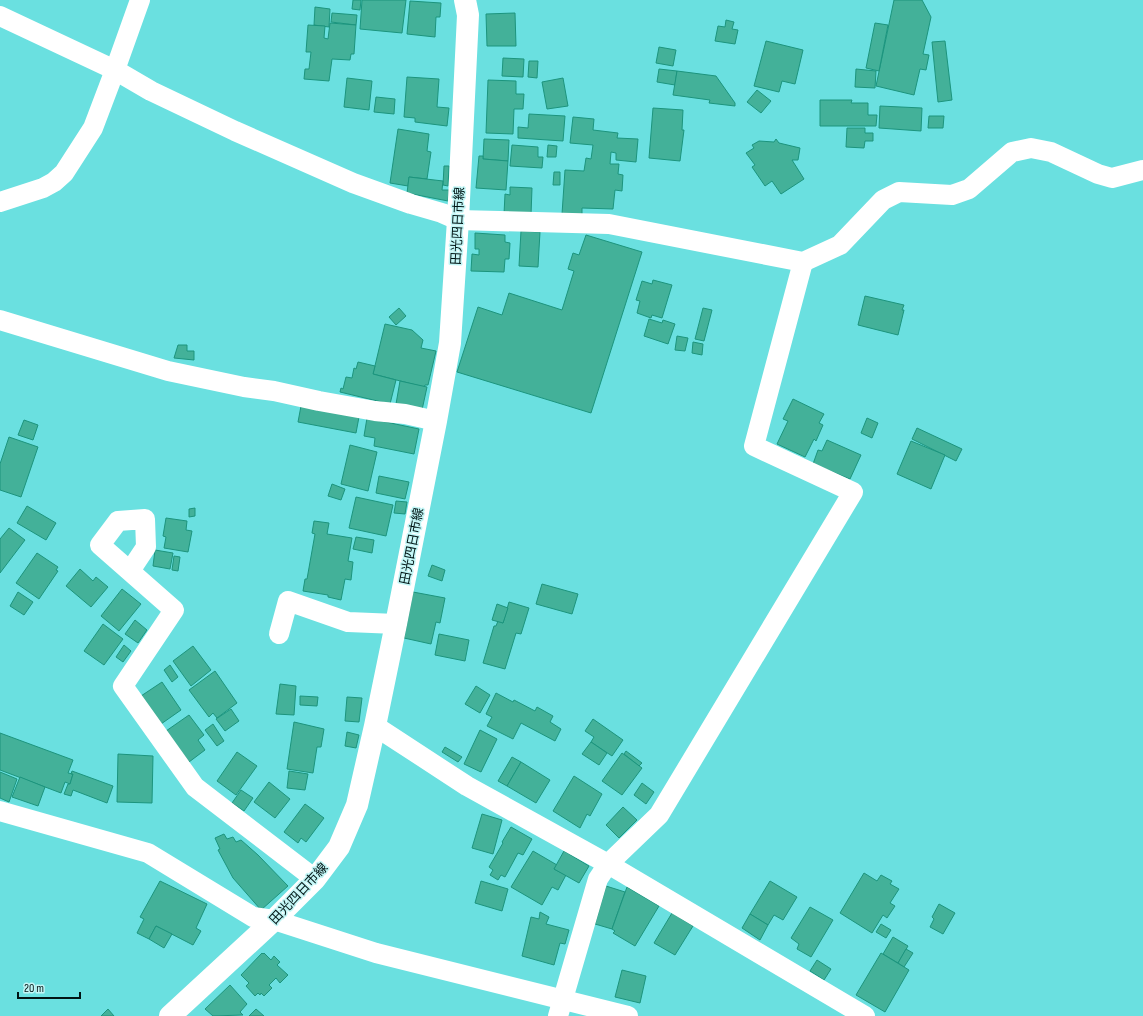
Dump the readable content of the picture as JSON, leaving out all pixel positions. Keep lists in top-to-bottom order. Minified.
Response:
{"streets":{"main road":["田光四日市線"]},"scale_bar":"20 m"}
